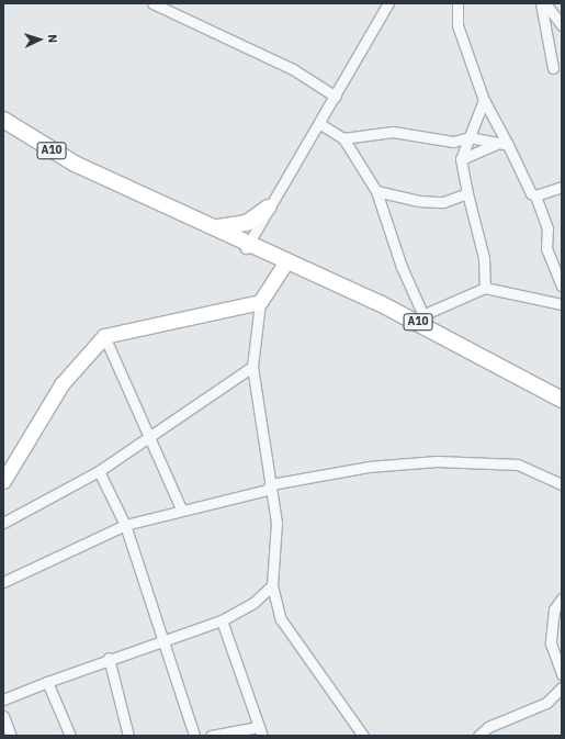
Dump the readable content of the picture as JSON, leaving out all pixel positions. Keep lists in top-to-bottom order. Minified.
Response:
{"streets":{"main road":["A10"]},"north":"right"}
